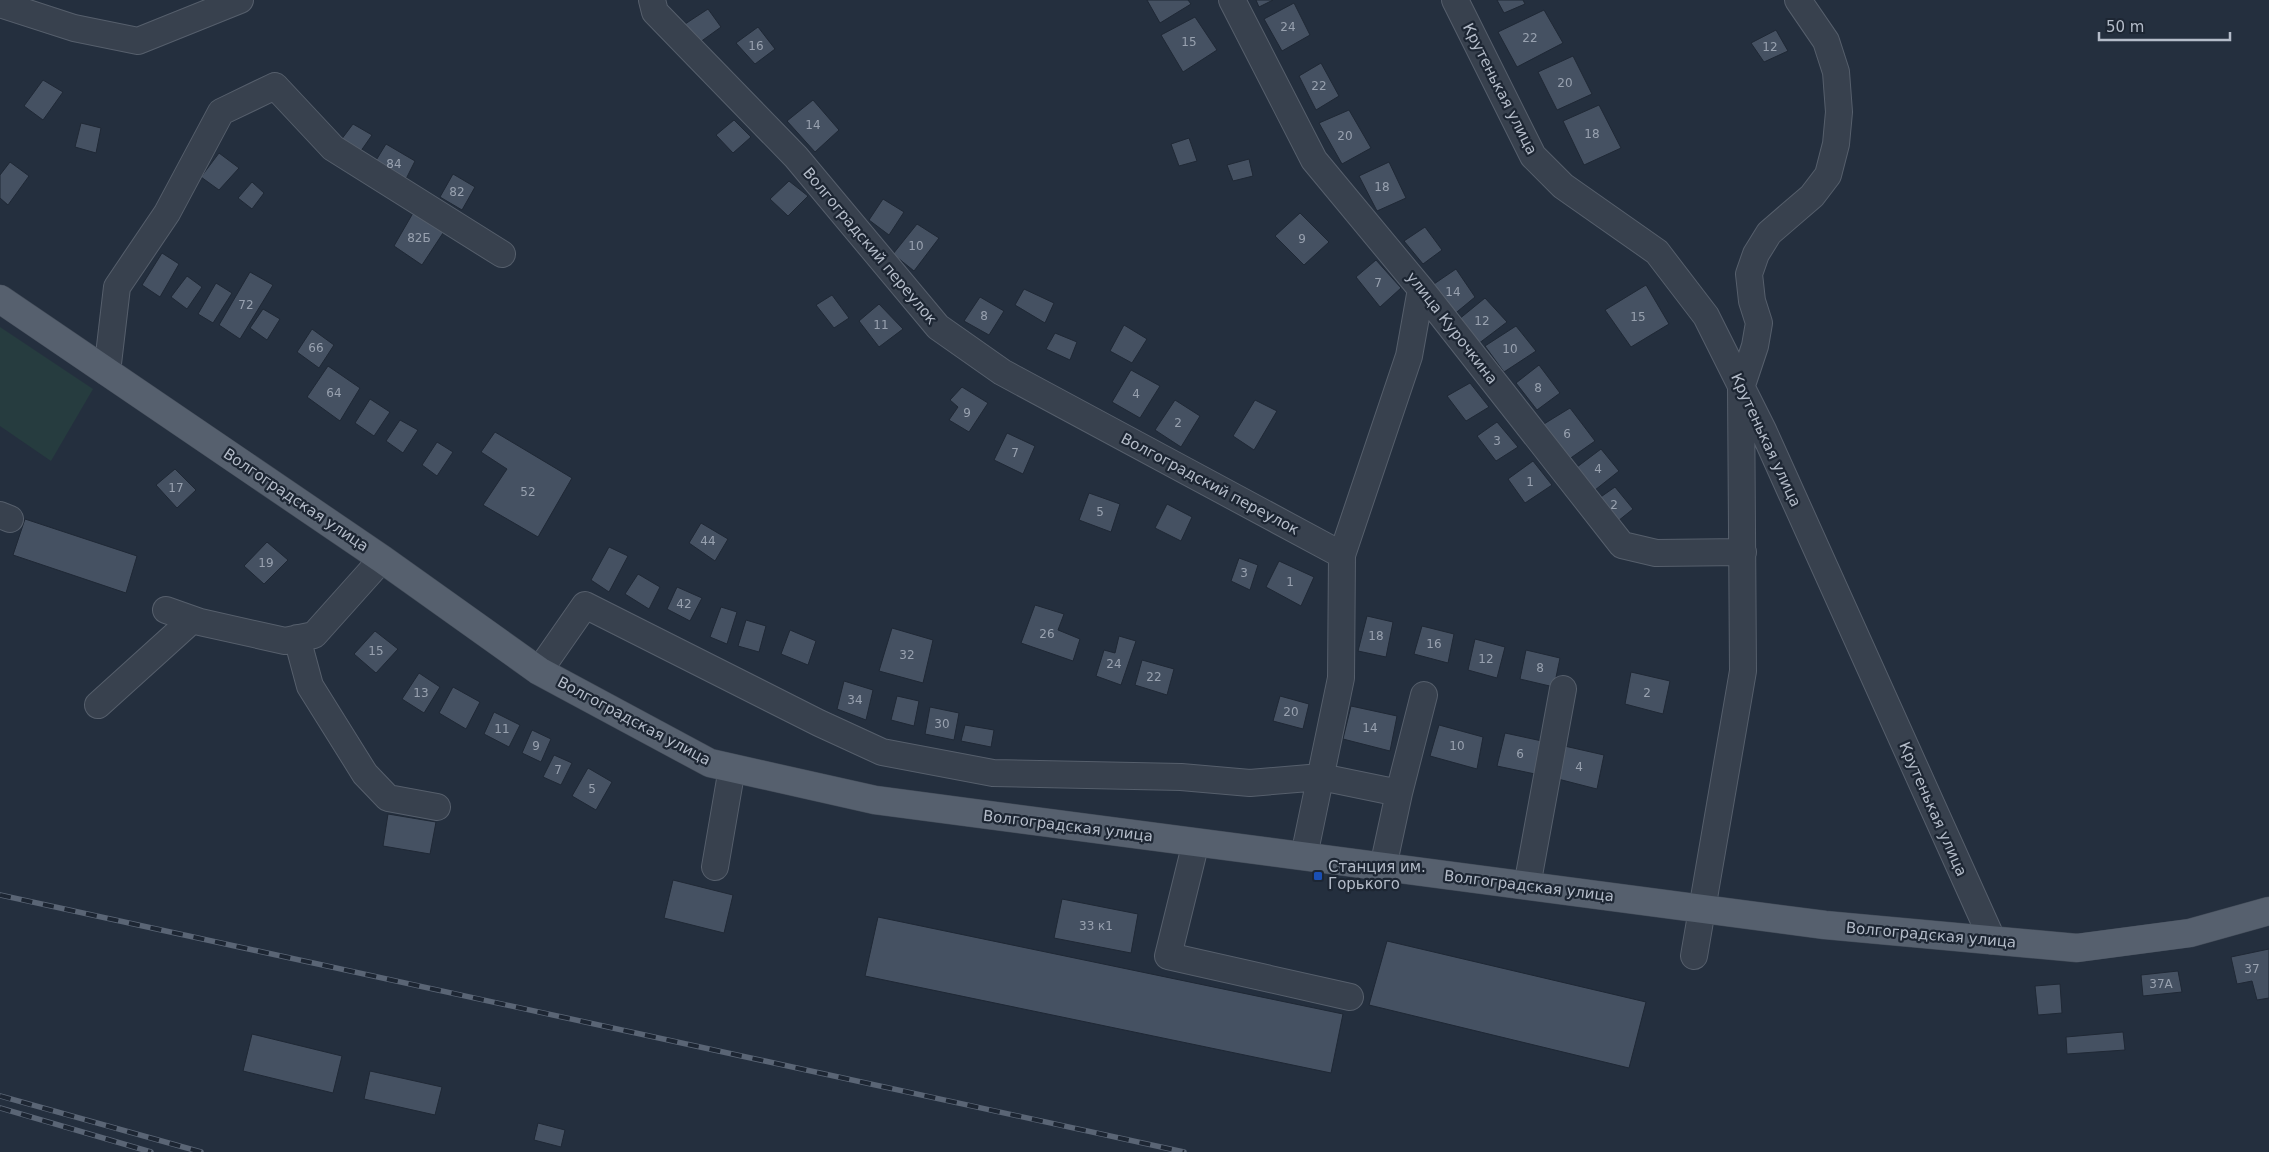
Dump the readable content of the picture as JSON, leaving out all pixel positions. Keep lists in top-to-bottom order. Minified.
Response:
{"streets":{"main road":["Волгоградская улица"],"street":["Крутенькая улица","Волгоградский переулок","улица Курочкина"]},"crossings":[["Крутенькая улица","Волгоградская улица"]],"places":{"transit":["Станция им. Горького"]},"house_numbers":["24","22","15","16","12","20","22","14","18","20","84","18","82","82Б","9","10","7","14","72","8","15","12","11","66","10","8","64","4","9","2","6","3","7","4","1","17","52","2","5","44","19","3","1","42","26","18","16","15","32","12","24","8","22","13","2","34","20","30","14","11","9","10","6","4","7","5","33 к1","37","37А"],"scale_bar":"50 m"}
